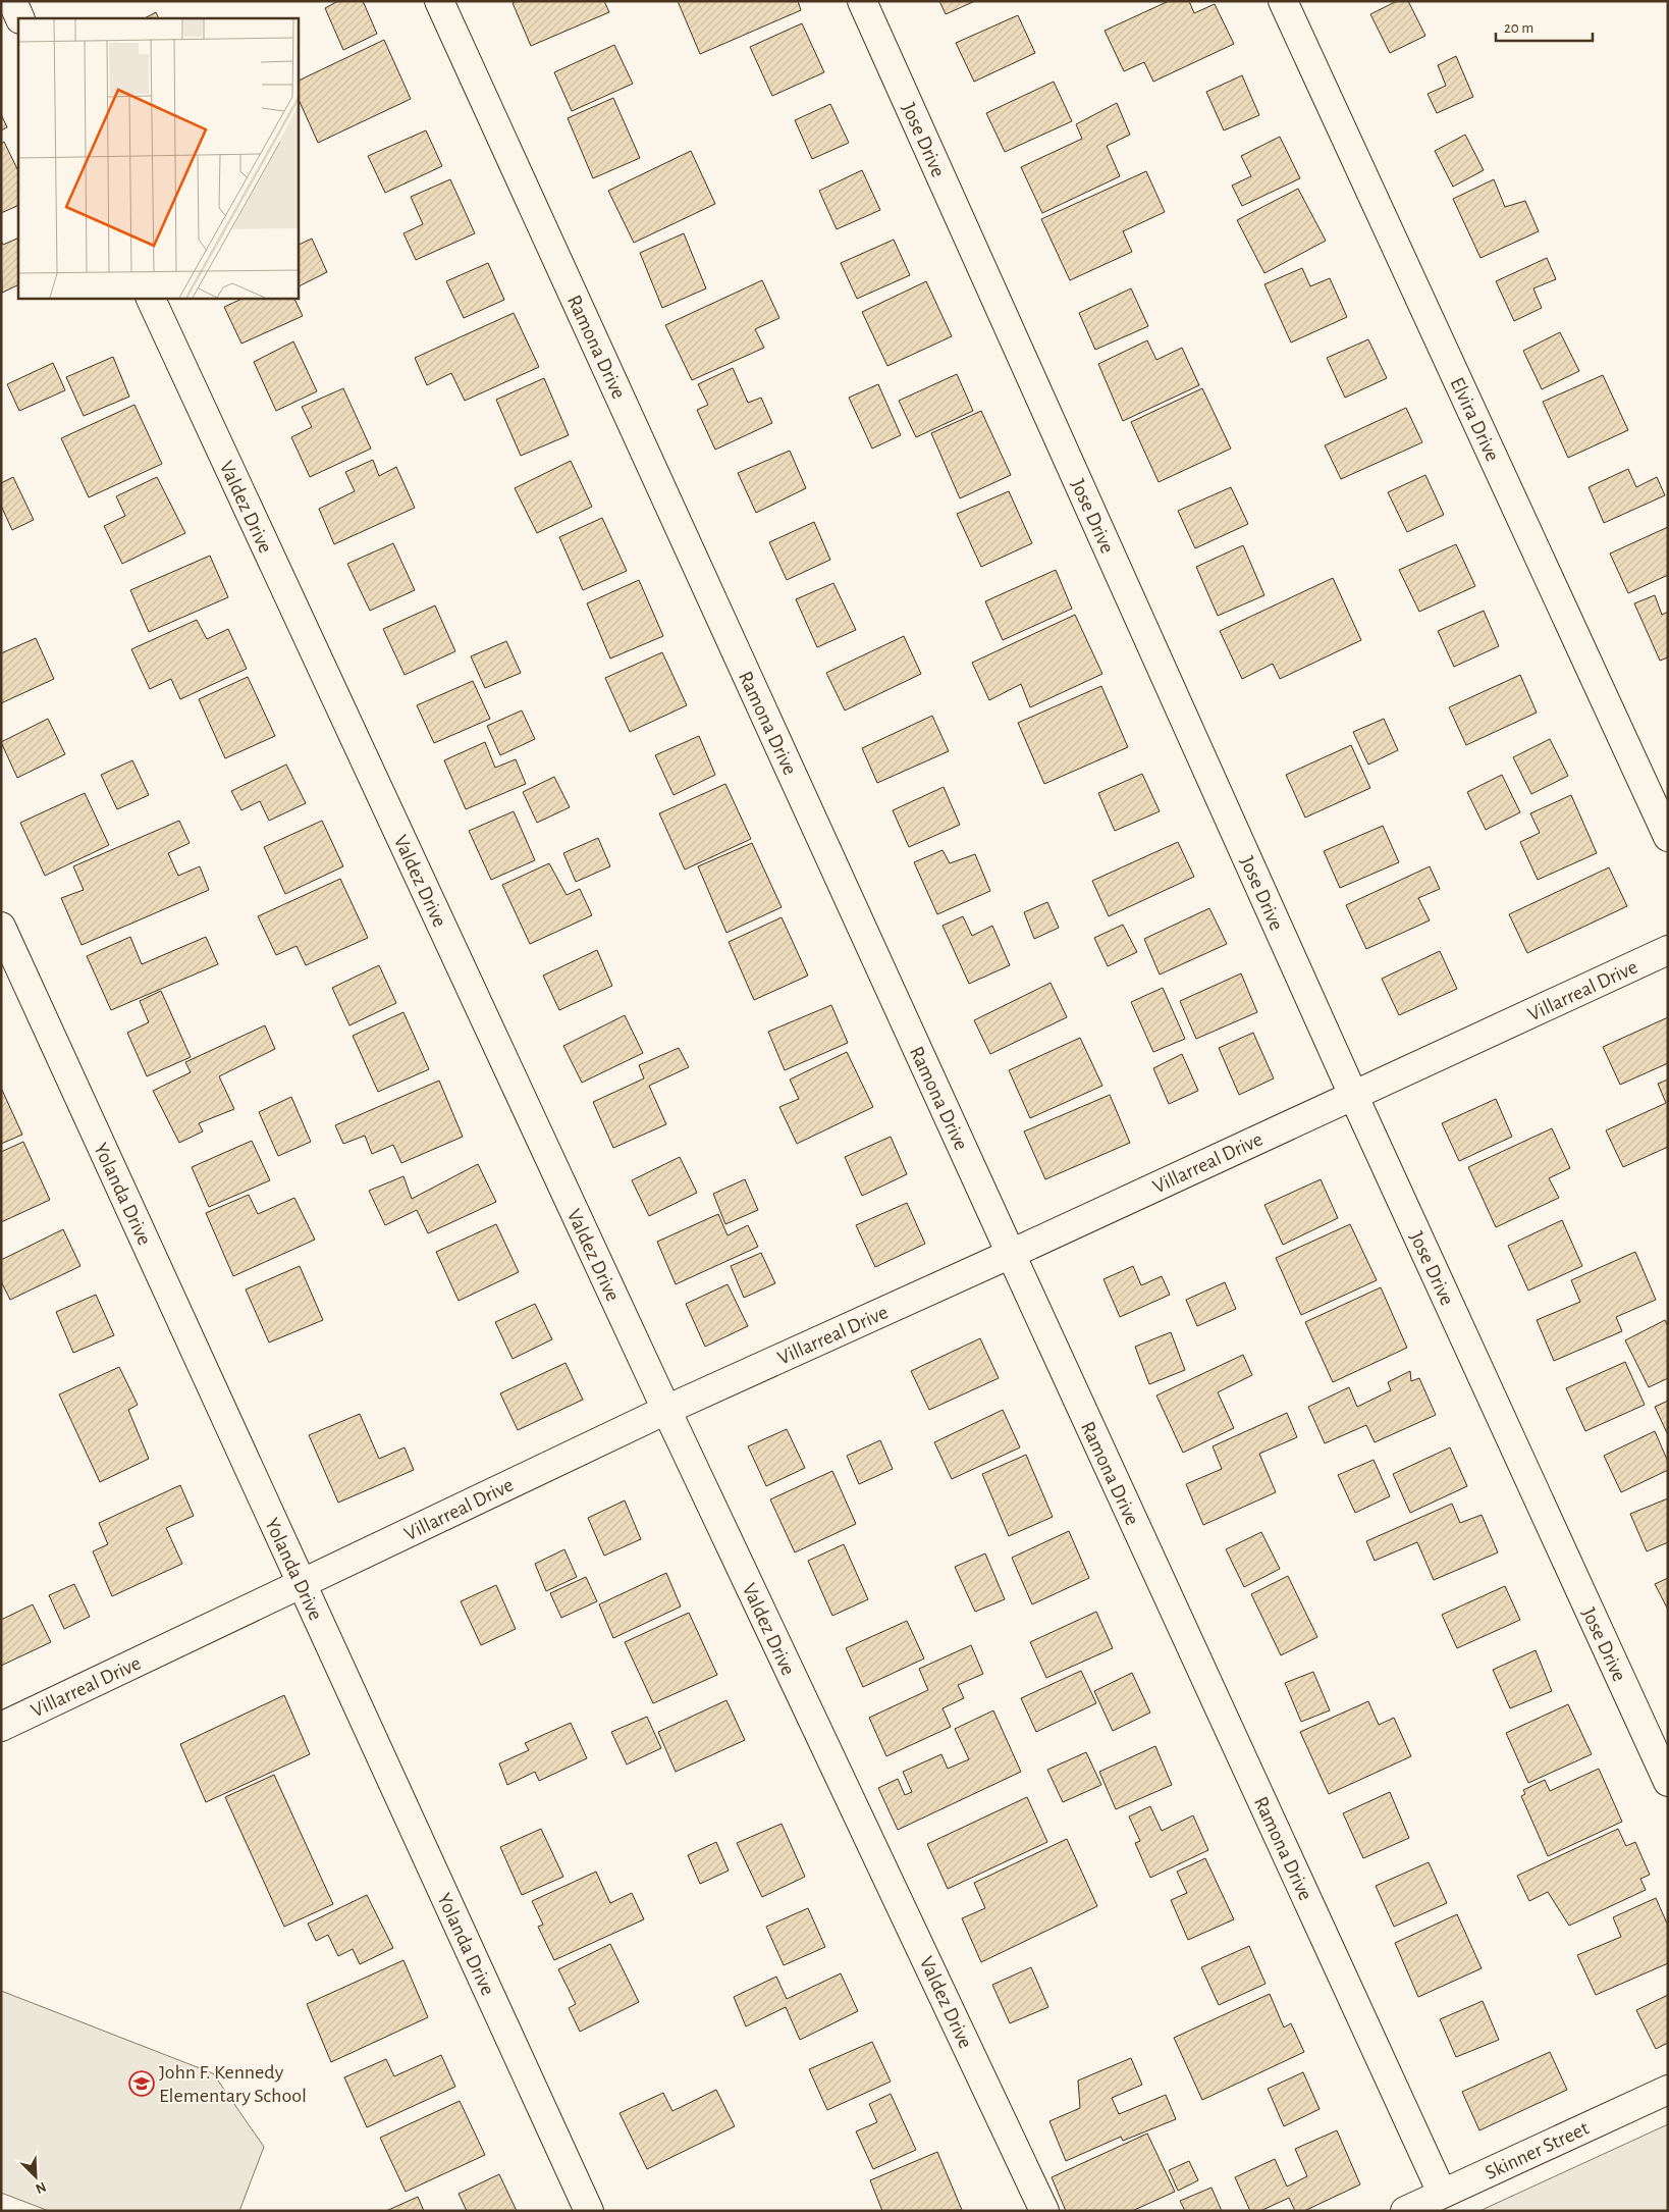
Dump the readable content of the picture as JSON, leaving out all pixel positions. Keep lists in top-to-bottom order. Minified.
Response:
{"streets":{"street":["Jose Drive","Ramona Drive","Elvira Drive","Valdez Drive","Villarreal Drive","Yolanda Drive","Skinner Street"]},"crossings":[["Jose Drive","Villarreal Drive"],["Ramona Drive","Villarreal Drive"],["Ramona Drive","Skinner Street"],["Valdez Drive","Villarreal Drive"],["Villarreal Drive","Yolanda Drive"]],"places":{"school or university":["John F. Kennedy Elementary School"]},"scale_bar":"20 m","north":"bottom right"}
